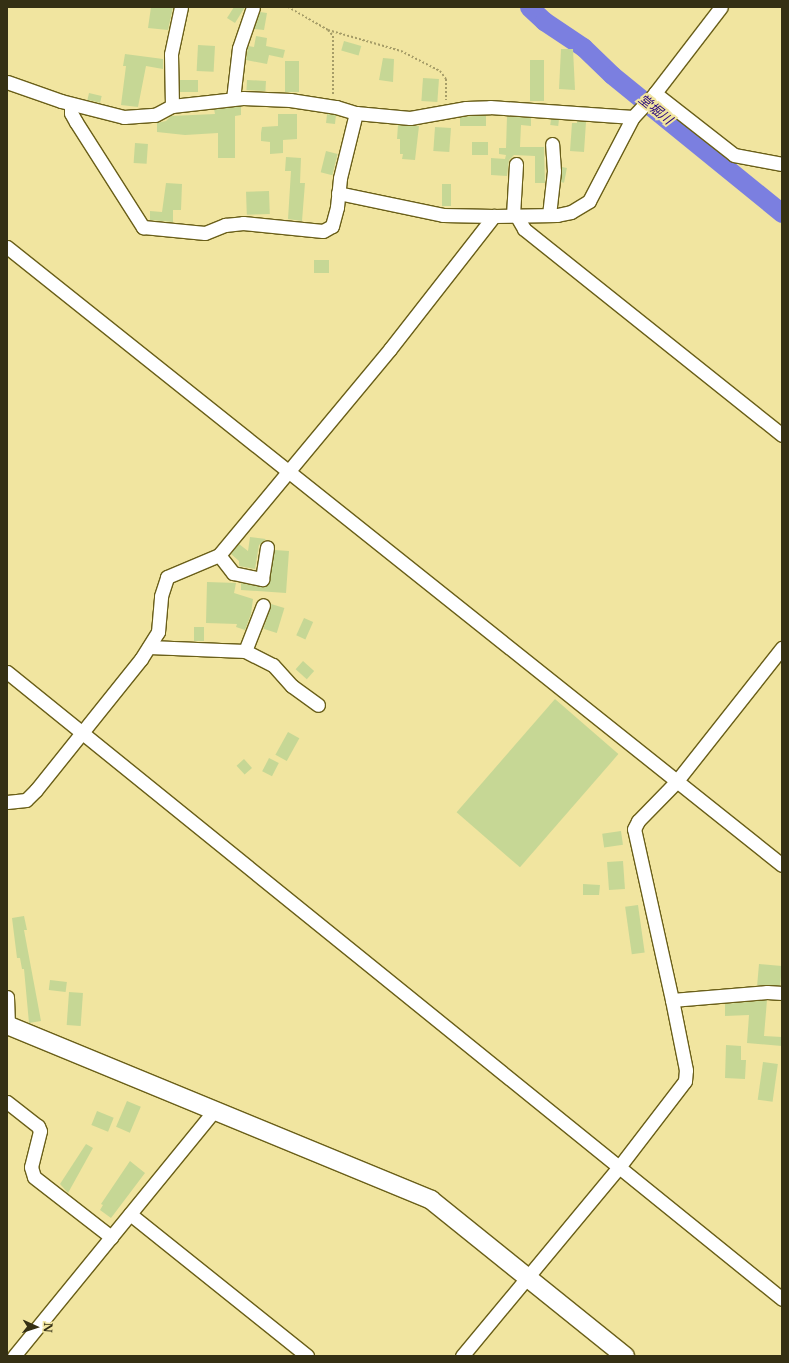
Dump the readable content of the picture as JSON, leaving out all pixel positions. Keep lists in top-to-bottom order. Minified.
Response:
{"water":["堂堀川"],"north":"right"}
